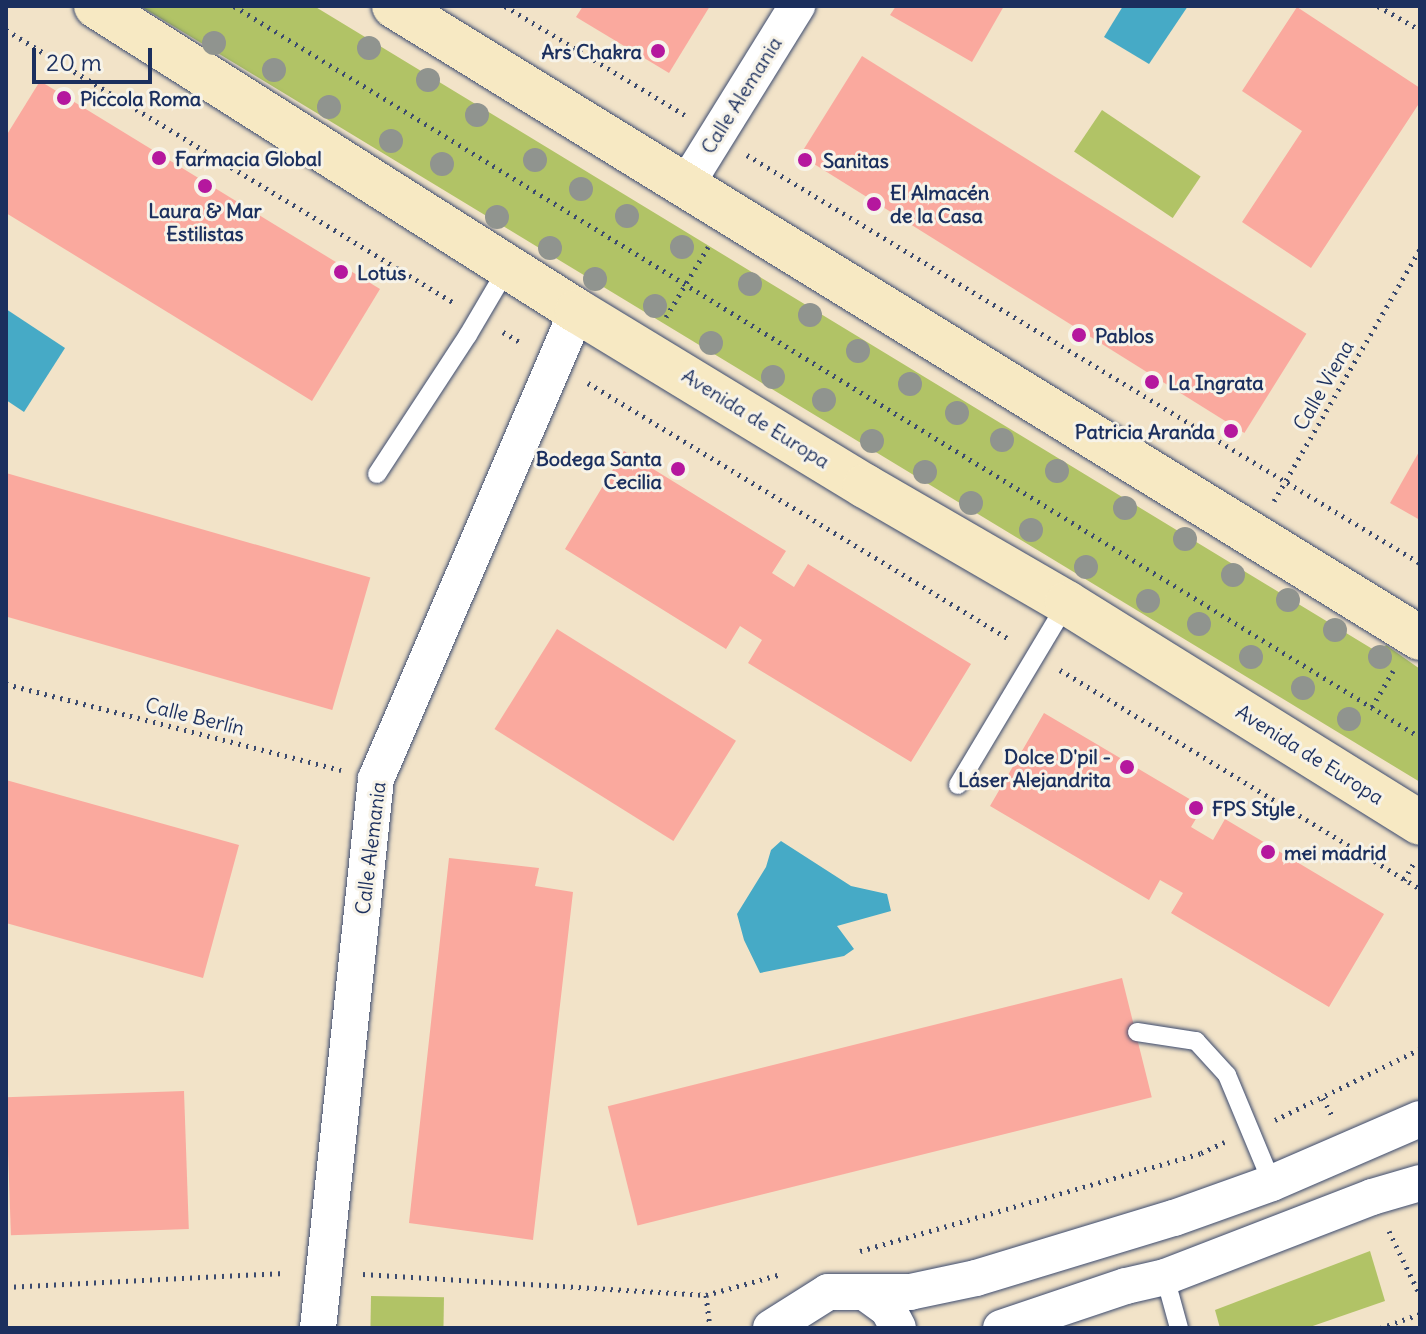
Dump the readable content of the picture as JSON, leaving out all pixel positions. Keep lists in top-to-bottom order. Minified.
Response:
{"streets":{"street":["Calle Alemania","Avenida de Europa"],"path":["Calle Viena","Calle Berlín"]},"crossings":[["Calle Alemania","Avenida de Europa"],["Calle Alemania","Calle Berlín"]],"places":["Ars Chakra","Piccola Roma","Farmacia Global","Sanitas","Laura & Mar Estilistas","El Almacén de la Casa","Lotus","Pablos","La Ingrata","Patricia Aranda","Bodega Santa Cecilia","Dolce D'pil - Láser Alejandrita","FPS Style","mei madrid"],"scale_bar":"20 m"}
